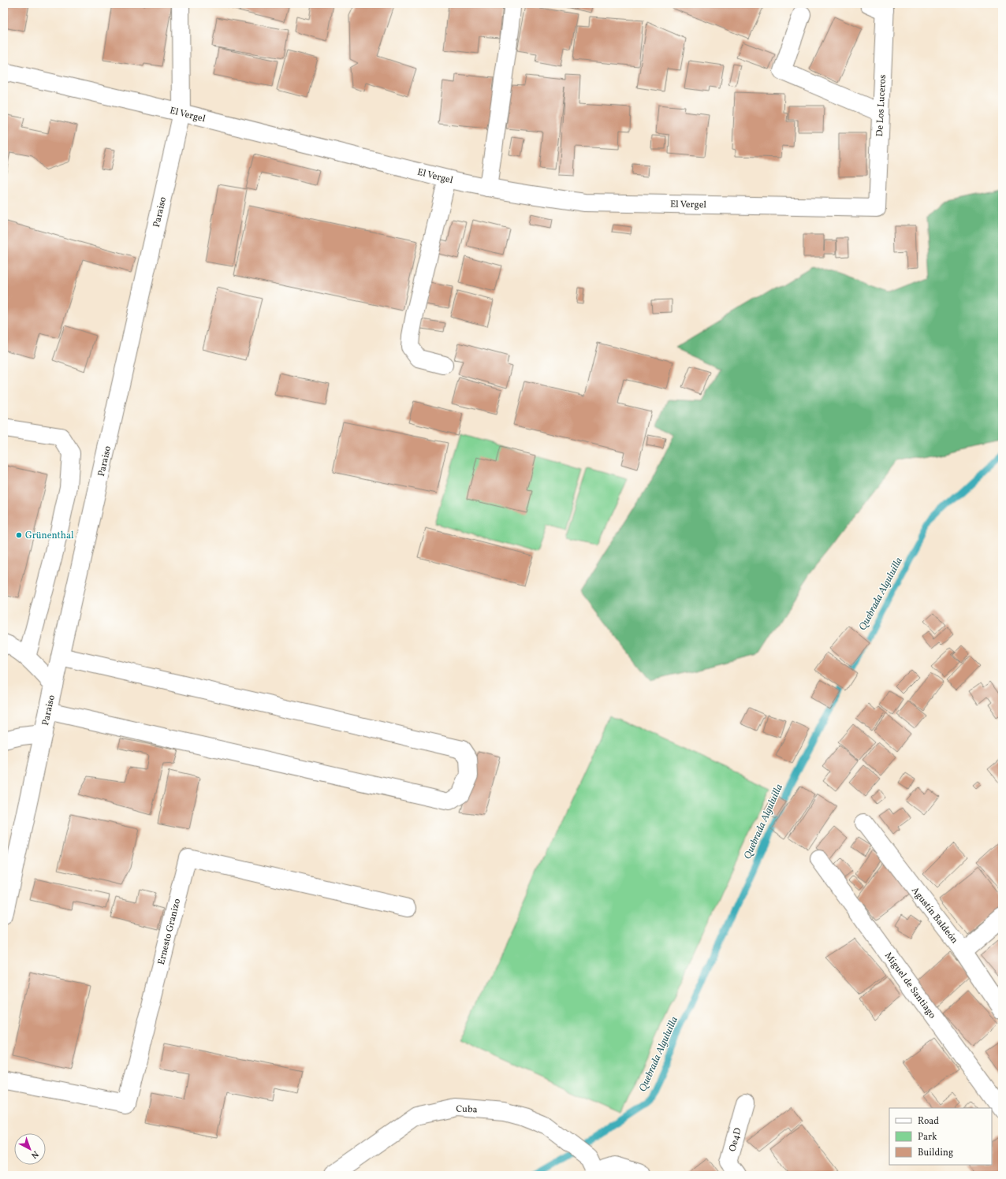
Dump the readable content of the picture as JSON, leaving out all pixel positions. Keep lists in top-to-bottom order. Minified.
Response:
{"streets":{"street":["De Los Luceros","El Vergel","Paraiso","Agustín Baldeón","Ernesto Granizo","Miguel de Santiago","Cuba","Oe4D"]},"crossings":[["De Los Luceros","El Vergel"],["El Vergel","Paraiso"]],"water":["Quebrada Alguluilla"],"places":["Grünenthal"],"legend":["Road","Park","Building"],"north":"bottom right"}
